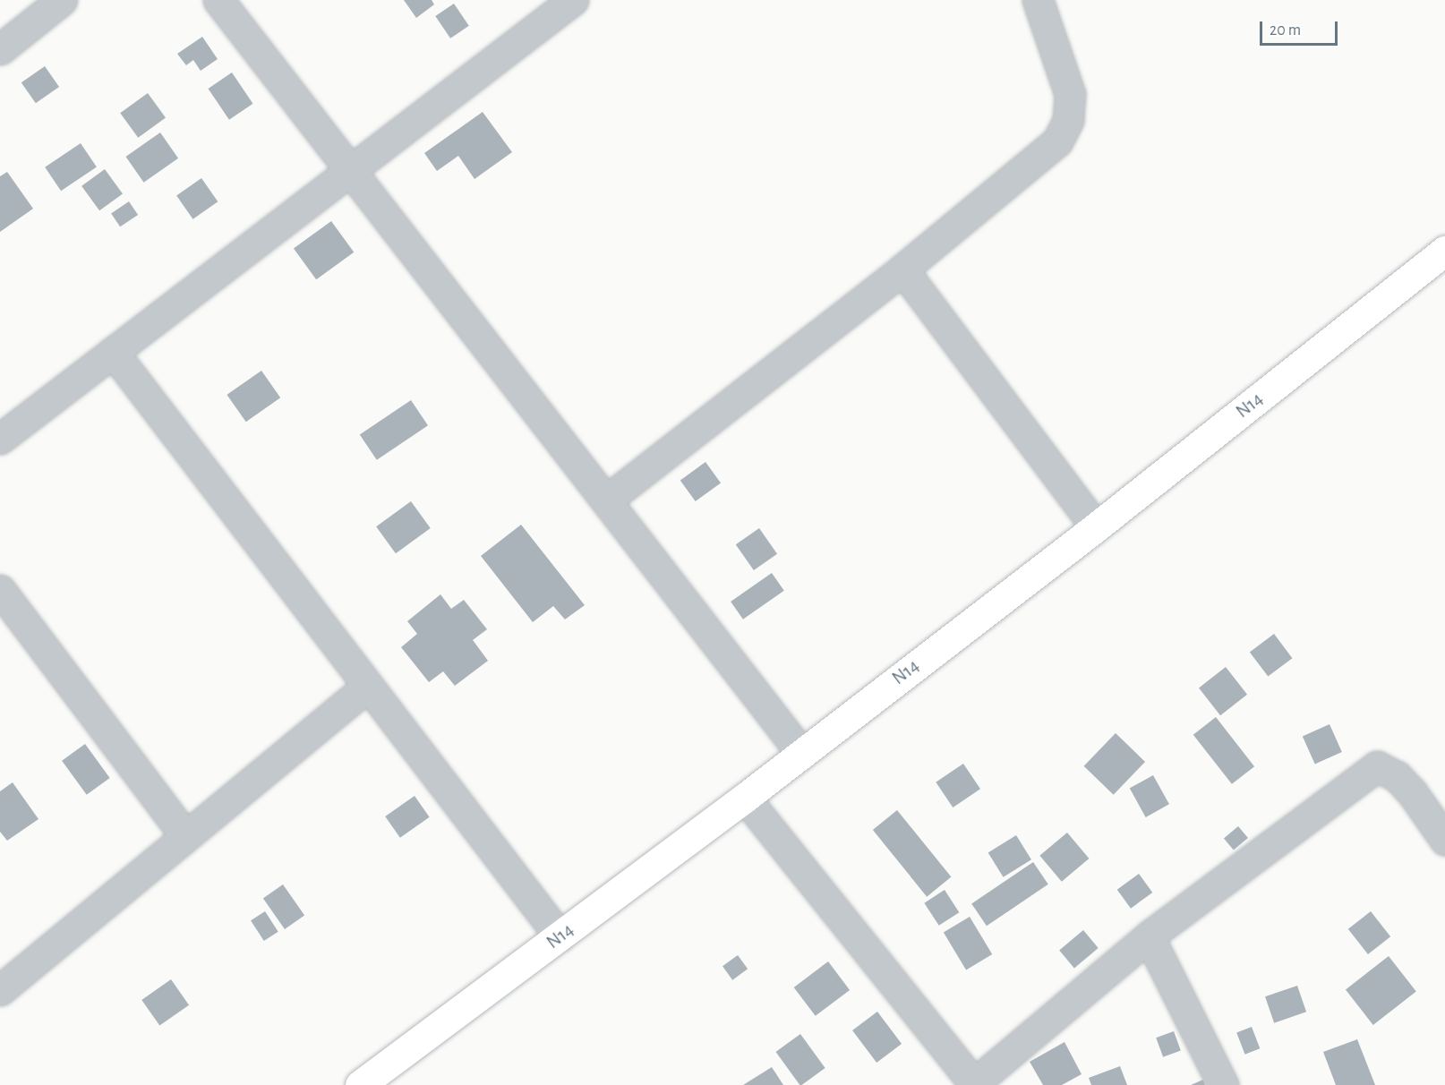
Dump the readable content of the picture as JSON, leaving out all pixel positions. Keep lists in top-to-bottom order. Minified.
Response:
{"streets":{"main road":["N14"]},"scale_bar":"20 m"}
